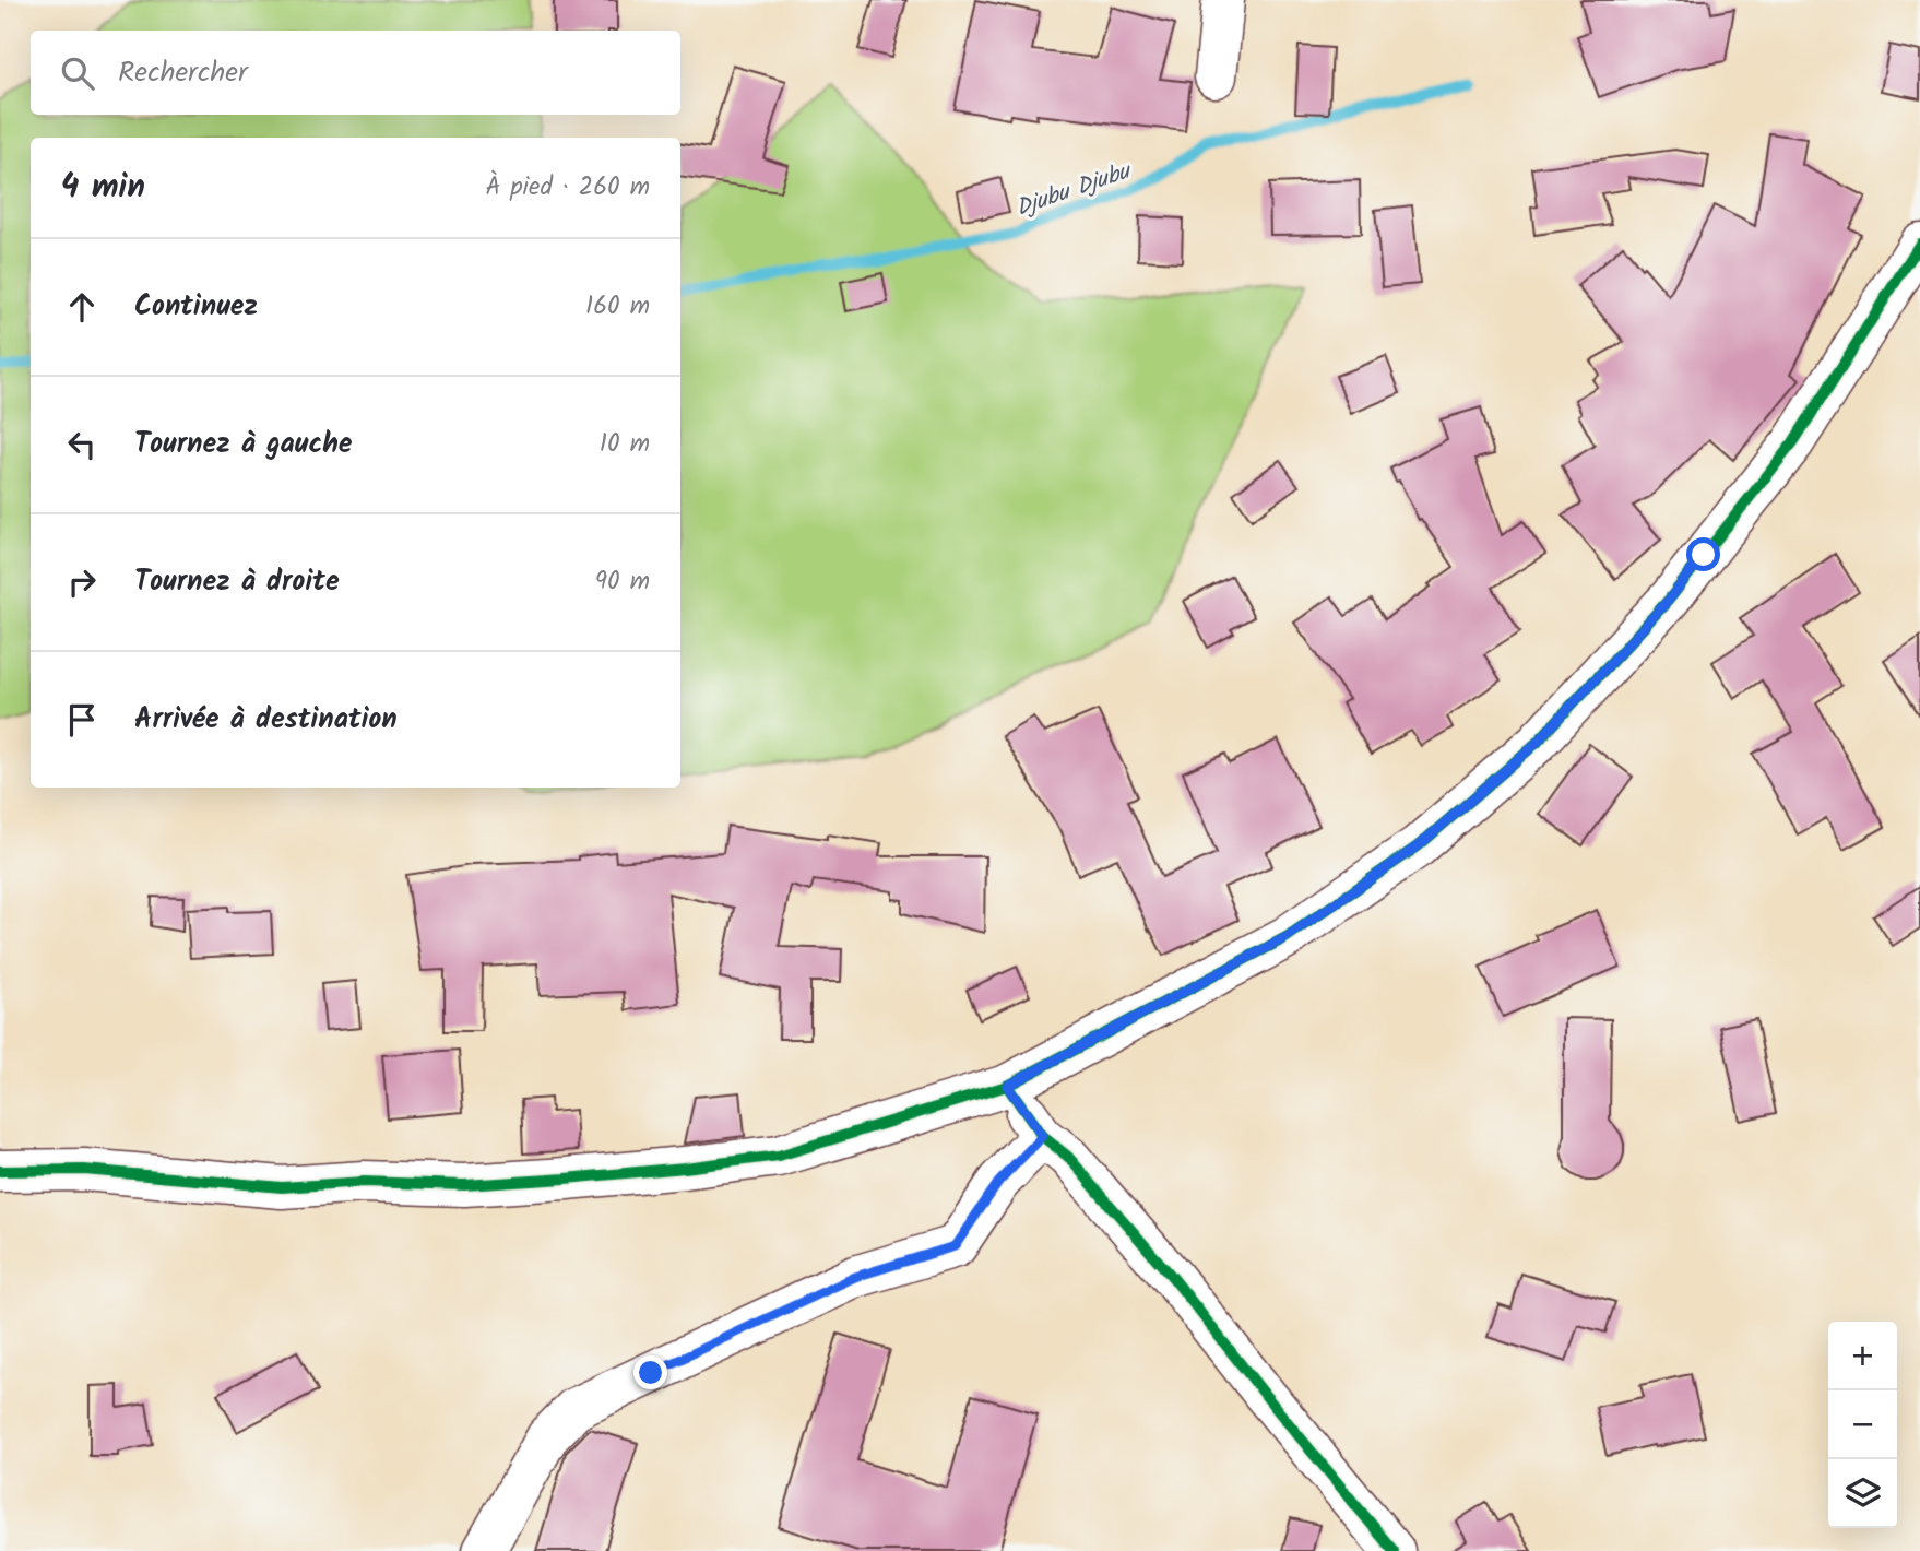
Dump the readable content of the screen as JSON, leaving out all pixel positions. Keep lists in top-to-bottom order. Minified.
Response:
{"water":["Djubu Djubu"],"page":{"search":"Rechercher","heading":["4 min","À pied · 260 m"],"list":[["Continuez","160 m"],["Tournez à gauche","10 m"],["Tournez à droite","90 m"],"Arrivée à destination"],"map_buttons":["+","−"]}}
